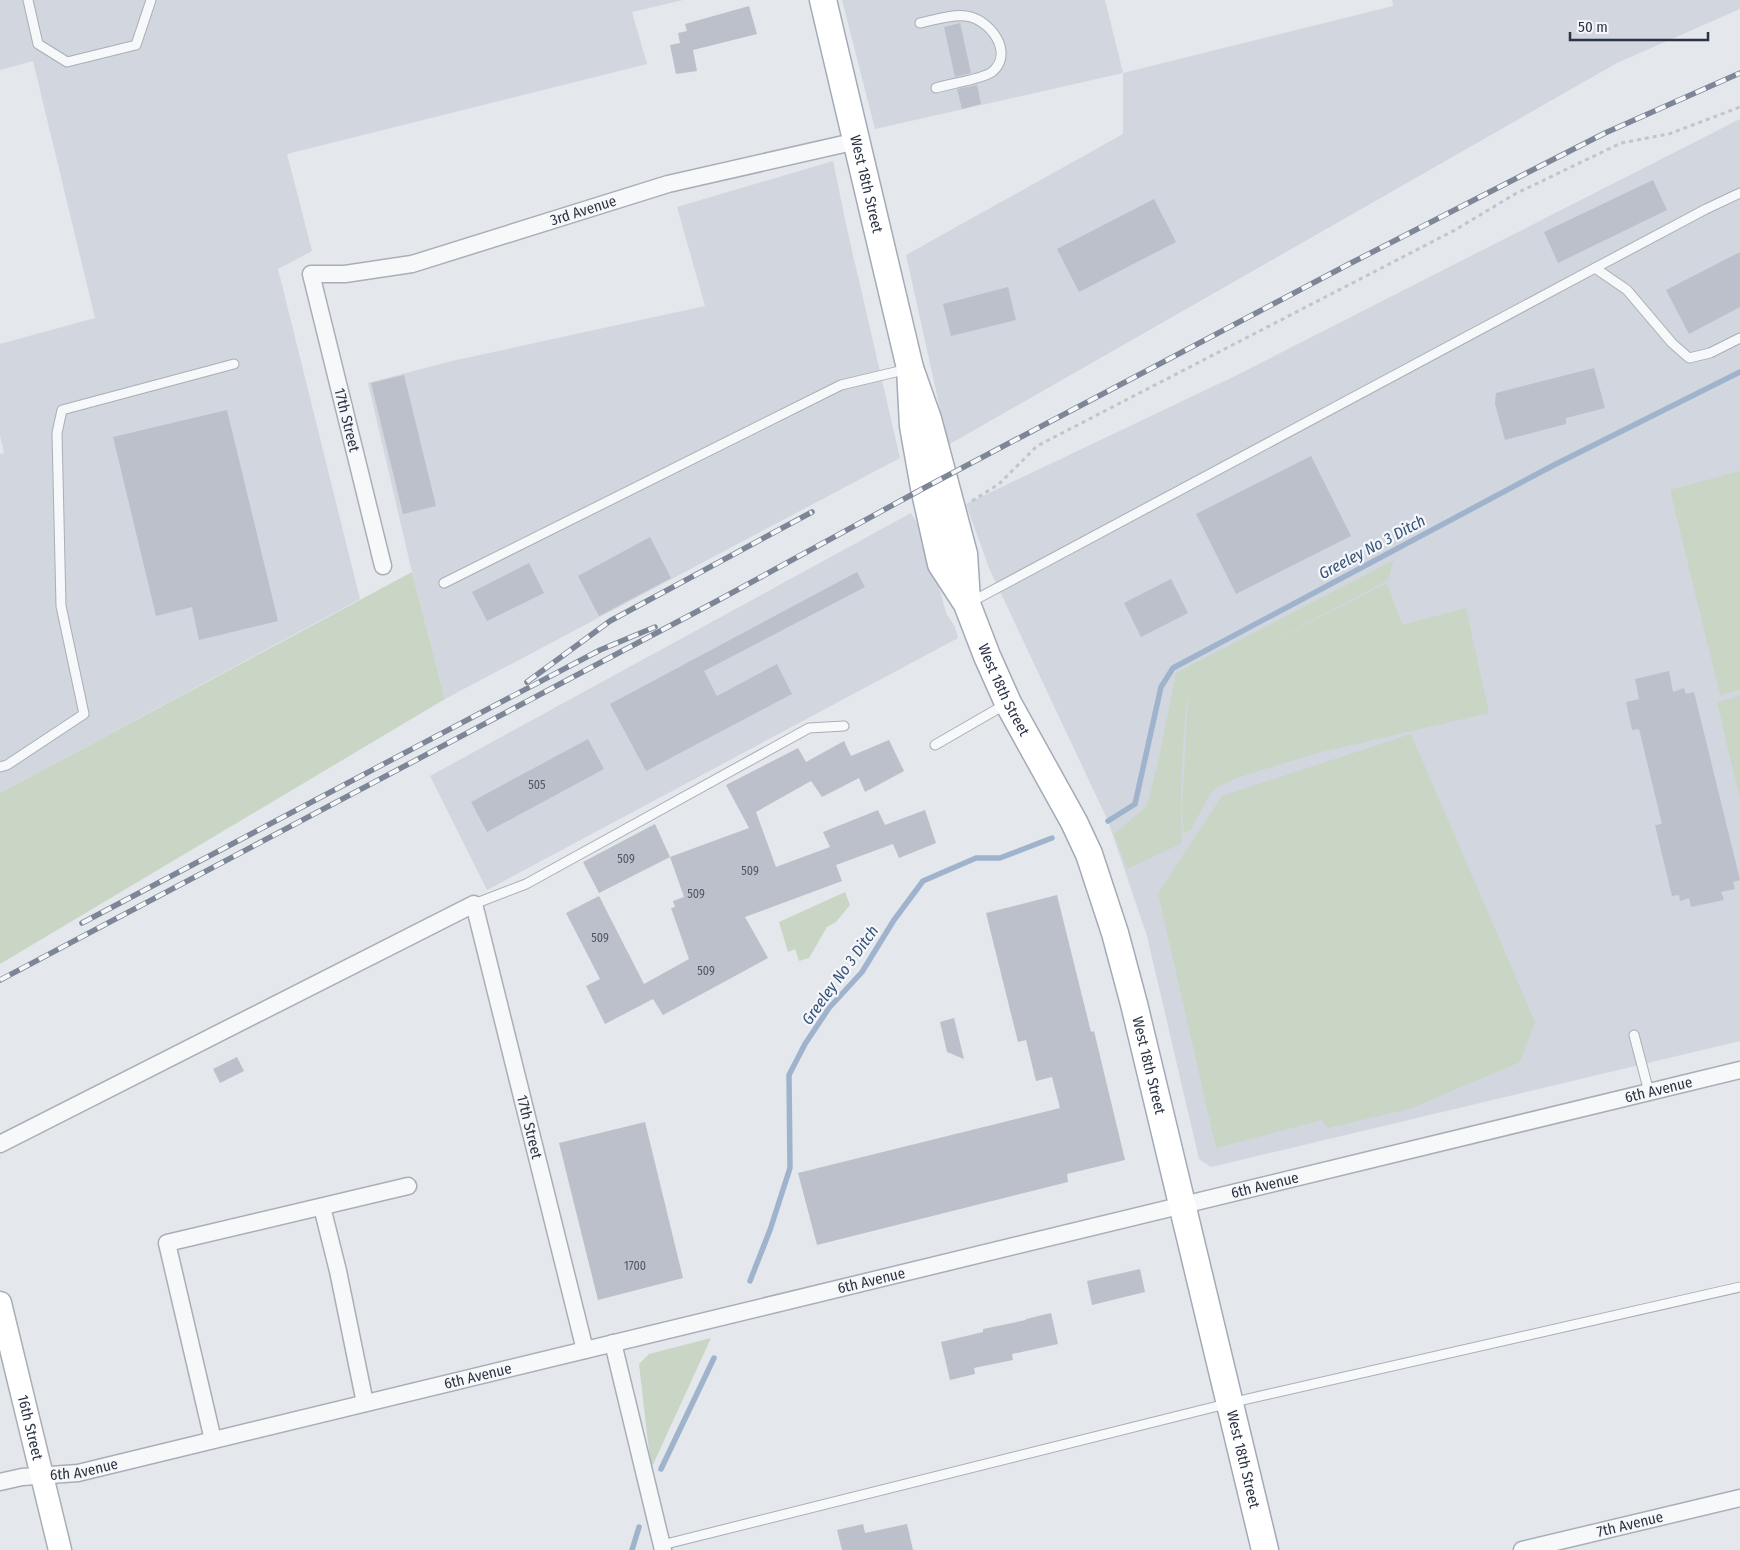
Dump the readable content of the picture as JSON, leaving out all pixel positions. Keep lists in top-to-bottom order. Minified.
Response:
{"streets":{"main road":["West 18th Street","16th Street"],"street":["3rd Avenue","17th Street","6th Avenue","7th Avenue"]},"crossings":[["West 18th Street","3rd Avenue"],["West 18th Street","6th Avenue"],["3rd Avenue","17th Street"],["17th Street","6th Avenue"],["6th Avenue","16th Street"]],"water":["Greeley No 3 Ditch"],"house_numbers":["505","509","509","509","509","509","1700"],"scale_bar":"50 m"}
